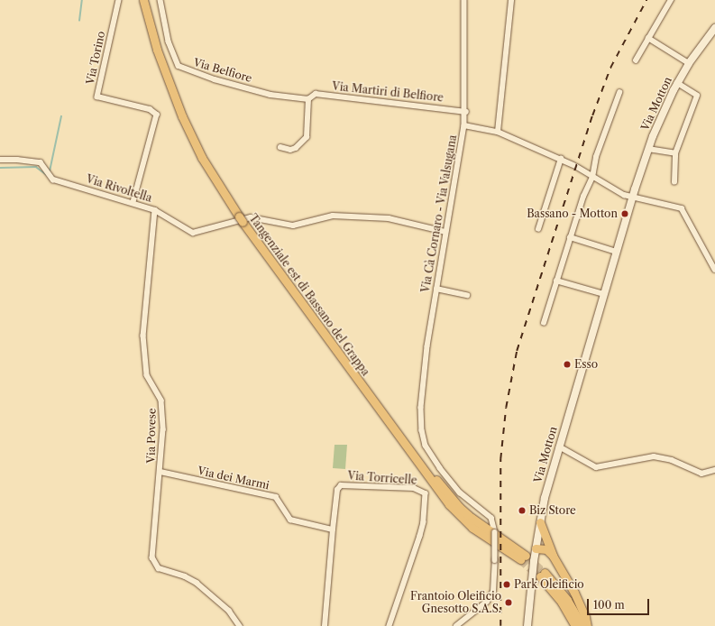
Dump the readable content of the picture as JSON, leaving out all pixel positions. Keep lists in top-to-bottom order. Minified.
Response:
{"streets":{"highway":["Tangenziale est di Bassano del Grappa"],"main road":["Via Motton"],"street":["Via Torino","Via Belfiore","Via Martiri di Belfiore","Via Rivoltella","Via Cà Cornaro - Via Valsugana","Via Povese","Via dei Marmi","Via Torricelle"]},"crossings":[["Via Torino","Via Rivoltella"],["Via Belfiore","Via Martiri di Belfiore"],["Via Martiri di Belfiore","Via Cà Cornaro - Via Valsugana"],["Via Rivoltella","Via Cà Cornaro - Via Valsugana"],["Via Rivoltella","Via Povese"],["Via Povese","Via dei Marmi"],["Via dei Marmi","Via Torricelle"]],"places":["Bassano - Motton","Esso","Biz Store","Park Oleificio","Frantoio Oleificio Gnesotto S.A.S."],"scale_bar":"100 m"}
